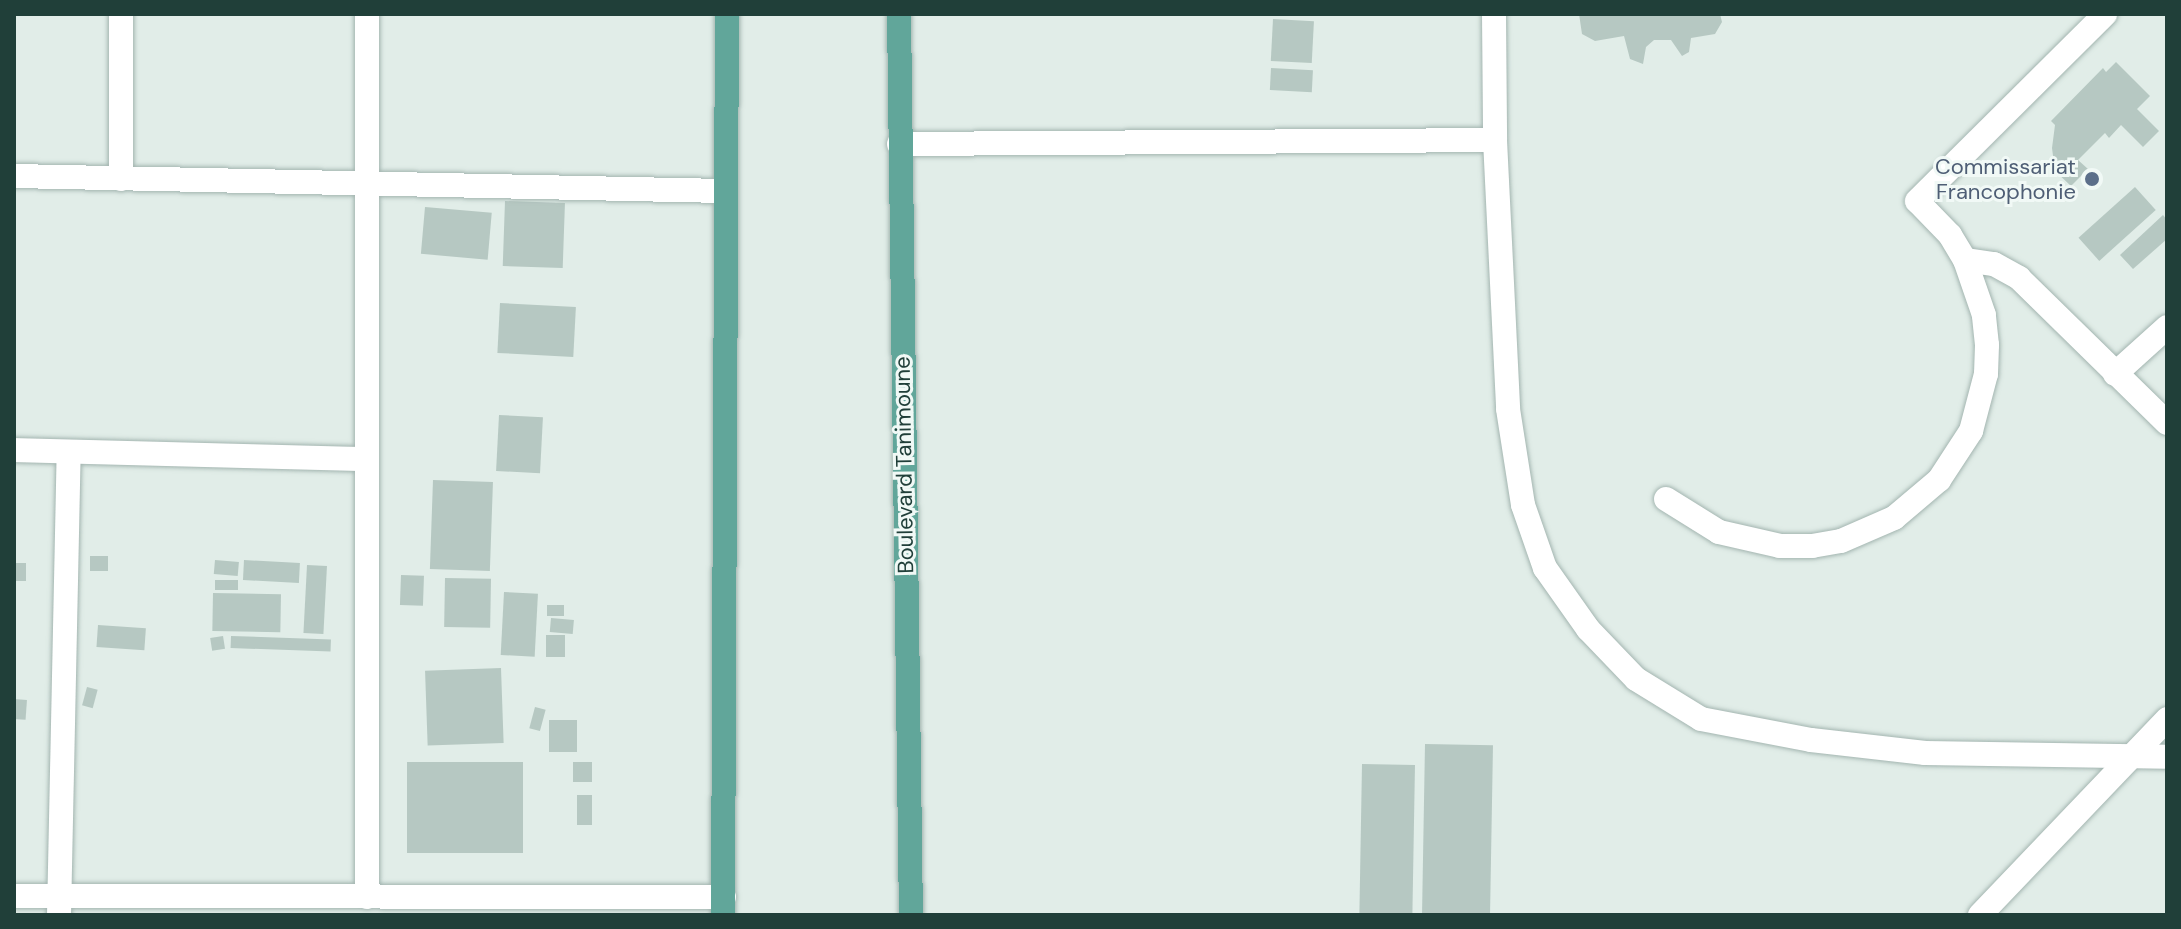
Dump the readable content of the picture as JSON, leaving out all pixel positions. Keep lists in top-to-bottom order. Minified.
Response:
{"streets":{"main road":["Boulevard Tanimoune"]},"places":["Commissariat Francophonie"]}
